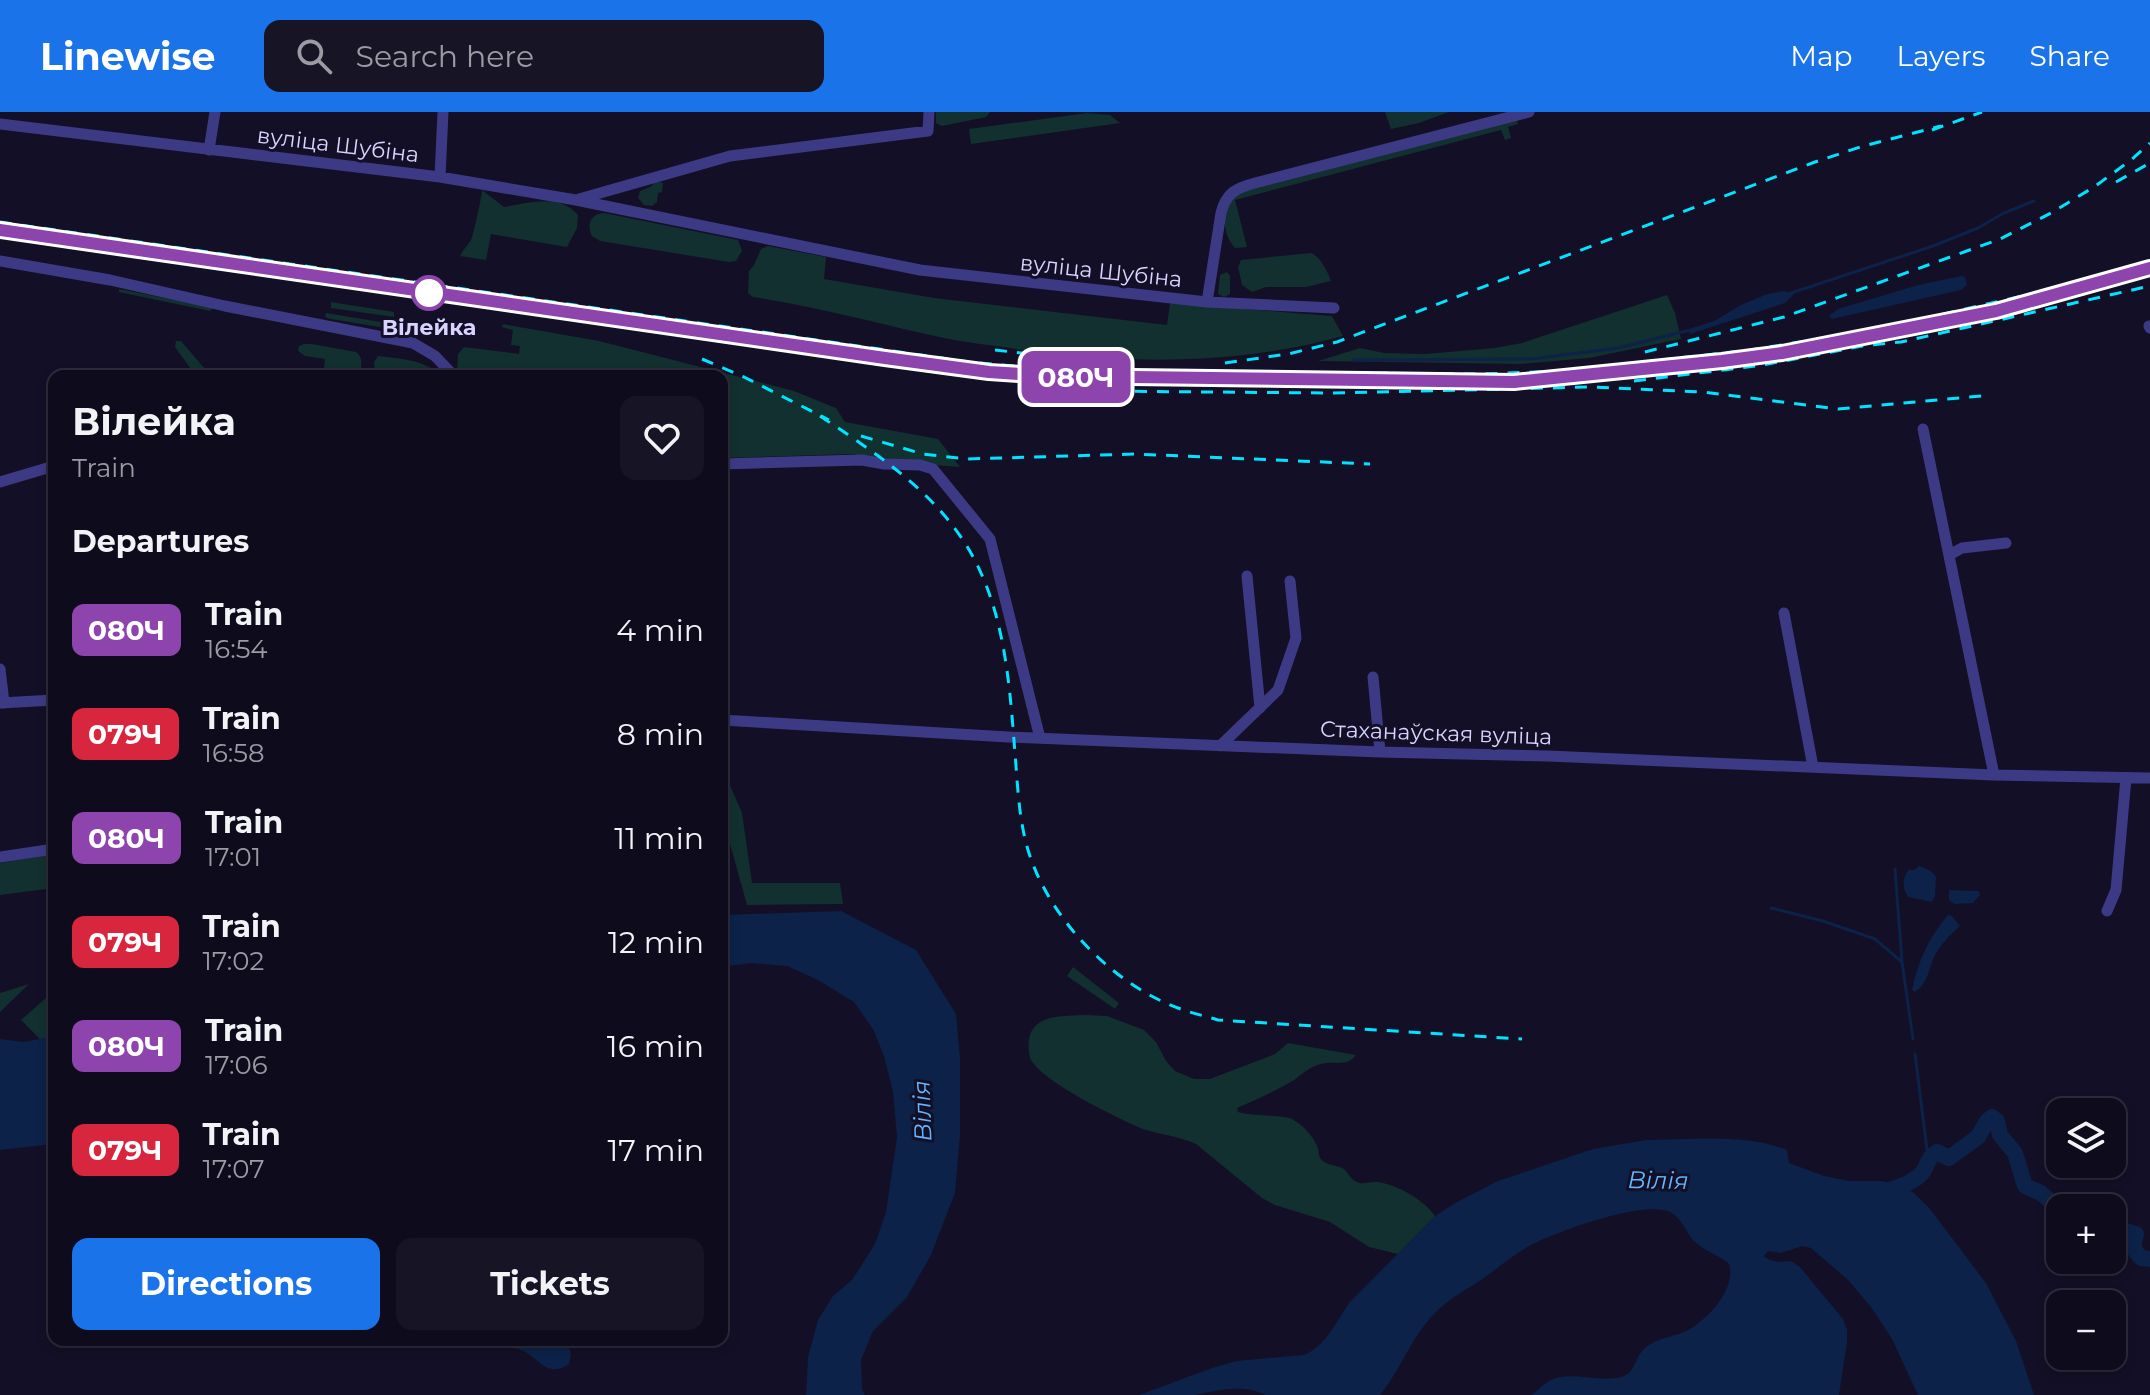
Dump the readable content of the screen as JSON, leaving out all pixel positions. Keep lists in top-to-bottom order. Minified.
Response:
{"streets":{"street":["вуліца Шубіна","Стаханаўская вуліца"]},"water":["Вілія"],"places":["Вілейка"],"page":{"header":"Linewise","search":"Search here","nav":["Map","Layers","Share"],"on_map":"080Ч","heading":[["Вілейка","Train"],"Departures"],"list":[{"mark":"080Ч","name":"Train","note":"16:54","value":"4 min"},{"mark":"079Ч","name":"Train","note":"16:58","value":"8 min"},{"mark":"080Ч","name":"Train","note":"17:01","value":"11 min"},{"mark":"079Ч","name":"Train","note":"17:02","value":"12 min"},{"mark":"080Ч","name":"Train","note":"17:06","value":"16 min"},{"mark":"079Ч","name":"Train","note":"17:07","value":"17 min"}],"map_buttons":["+","−"],"buttons":["Directions","Tickets"]}}
